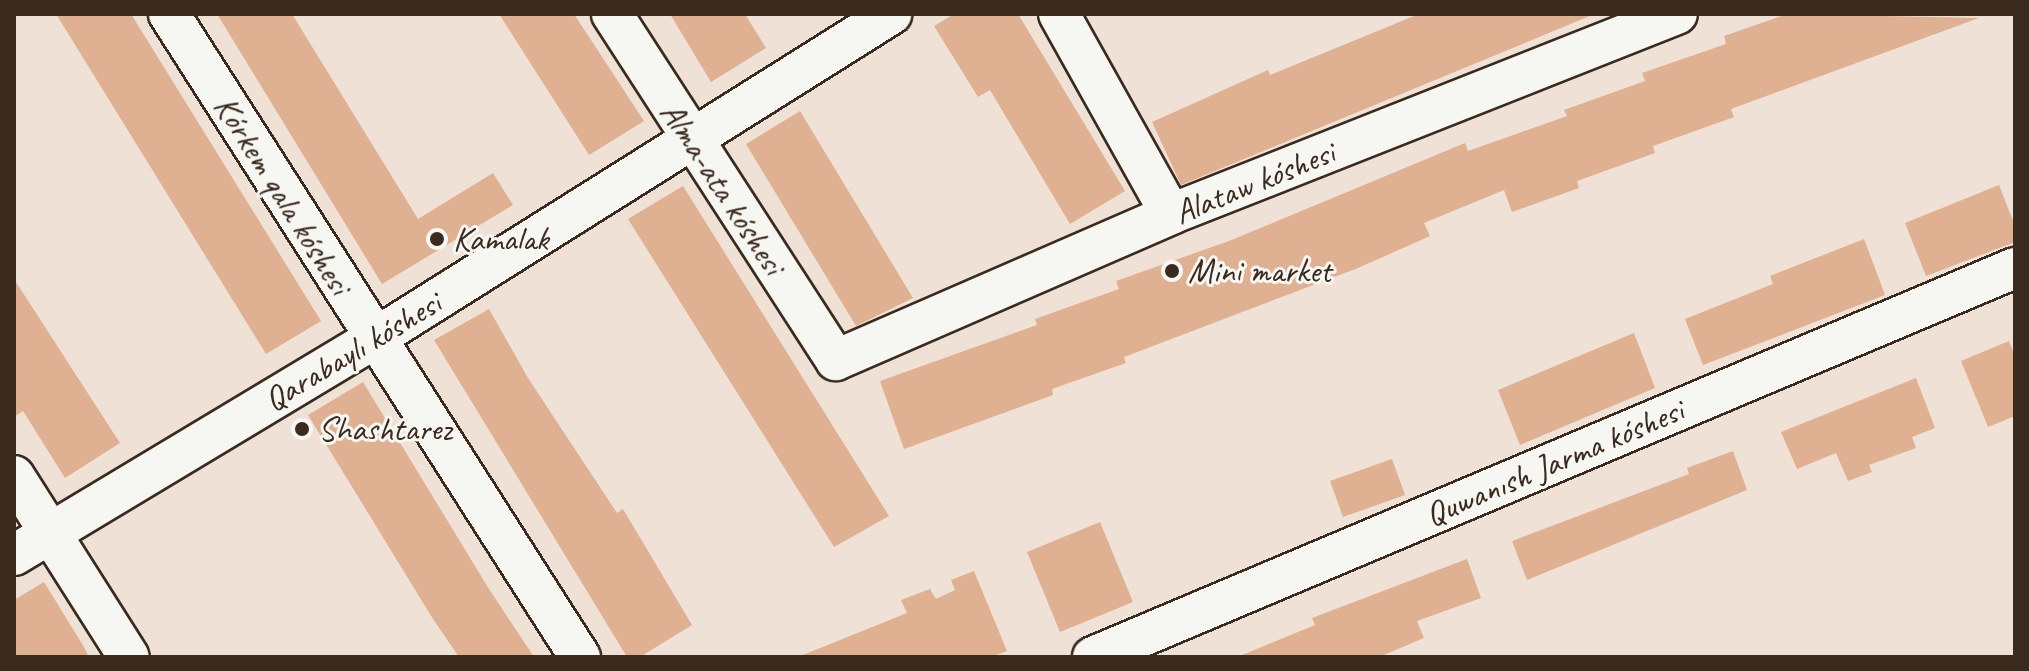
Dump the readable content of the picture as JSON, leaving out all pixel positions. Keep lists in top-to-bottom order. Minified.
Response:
{"streets":{"street":["Alataw kóshesi","Alma-ata kóshesi","Kórkem qala kóshesi","Qarabaylı kóshesi","Quwanısh Jarma kóshesi"]},"crossings":[["Alataw kóshesi","Alma-ata kóshesi"],["Alma-ata kóshesi","Qarabaylı kóshesi"],["Kórkem qala kóshesi","Qarabaylı kóshesi"]],"places":["Kamalak","Mini market","Shashtarez"]}
